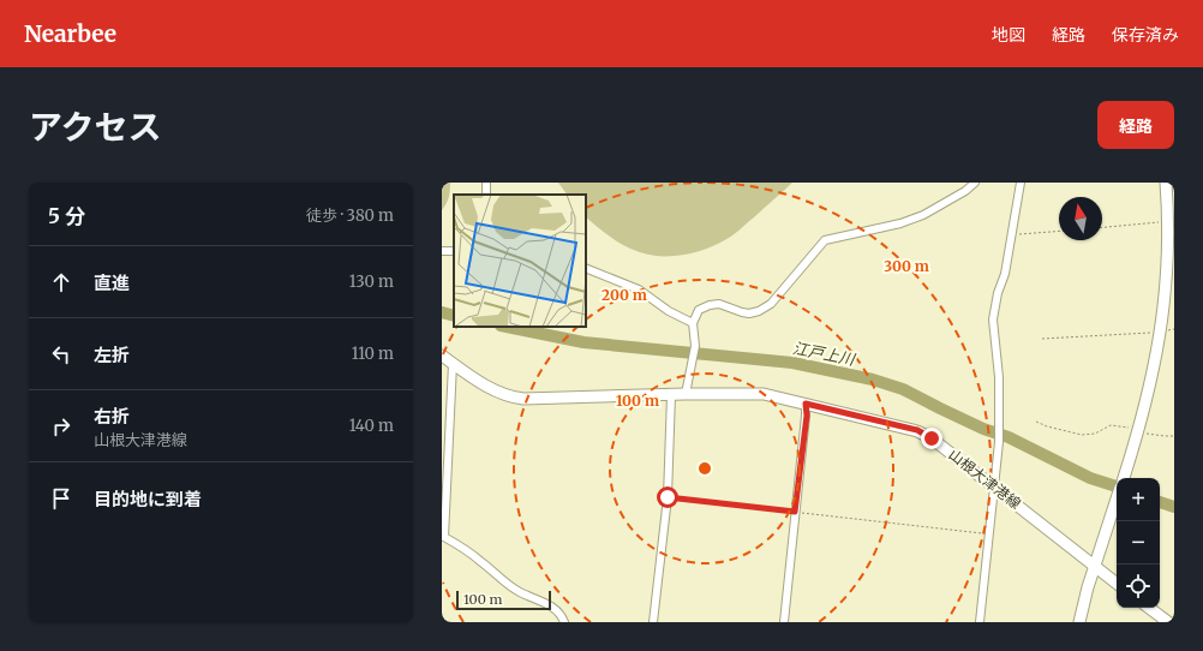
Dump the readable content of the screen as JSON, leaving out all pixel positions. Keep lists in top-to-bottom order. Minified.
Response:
{"streets":{"main road":["山根大津港線"]},"water":["江戸上川"],"scale_bar":"100 m","north":"top","page":{"header":"Nearbee","nav":["地図","経路","保存済み"],"title":"アクセス","buttons":"経路","heading":["5 分","徒歩 · 380 m"],"list":[["直進","130 m"],["左折","110 m"],["右折","山根大津港線","140 m"],"目的地に到着"],"map_buttons":["+","−"],"scale":"100 m"},"rings":["300 m","200 m","100 m"]}
